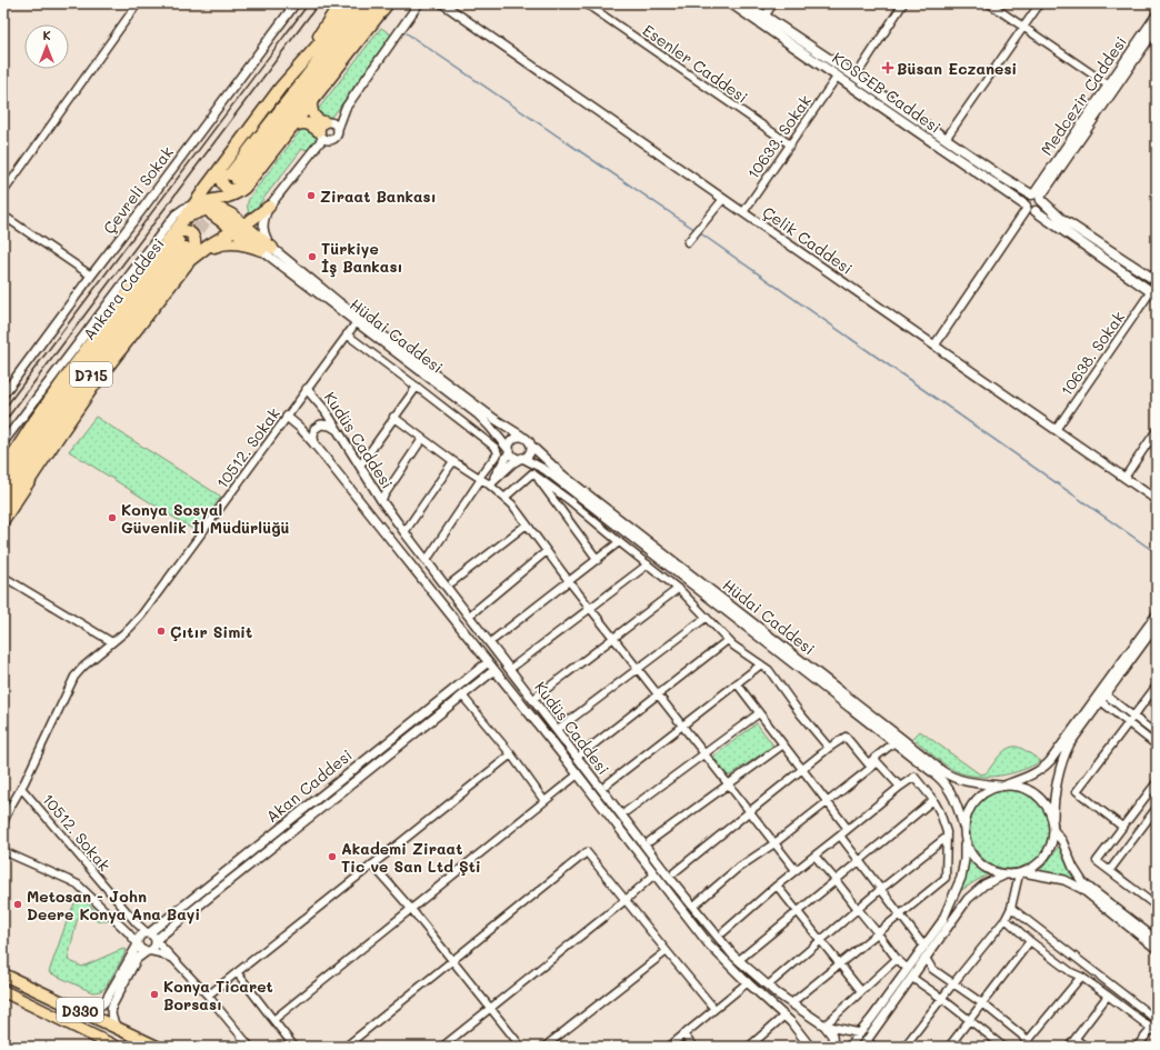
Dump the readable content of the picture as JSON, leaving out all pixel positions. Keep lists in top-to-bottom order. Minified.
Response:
{"streets":{"highway":["Ankara Caddesi","D715","D330"],"main road":["KOSGEB Caddesi"],"street":["Esenler Caddesi","Medcezir Caddesi","10633. Sokak","Çevreli Sokak","Çelik Caddesi","Hüdai Caddesi","10638. Sokak","Kudüs Caddesi","10512. Sokak","Akan Caddesi"]},"crossings":[["Esenler Caddesi","10633. Sokak"],["KOSGEB Caddesi","Medcezir Caddesi"],["KOSGEB Caddesi","10633. Sokak"],["KOSGEB Caddesi","10638. Sokak"],["10633. Sokak","Çelik Caddesi"],["Çelik Caddesi","10638. Sokak"],["Hüdai Caddesi","10512. Sokak"],["Kudüs Caddesi","10512. Sokak"],["Kudüs Caddesi","Akan Caddesi"],["10512. Sokak","Akan Caddesi"]],"places":{"health":["Büsan Eczanesi"],"other":["Ziraat Bankası","Türkiye İş Bankası","Konya Sosyal Güvenlik İl Müdürlüğü","Çıtır Simit","Akademi Ziraat Tic ve San Ltd Şti","Metosan - John Deere Konya Ana Bayi","Konya Ticaret Borsası"]},"north":"top"}
